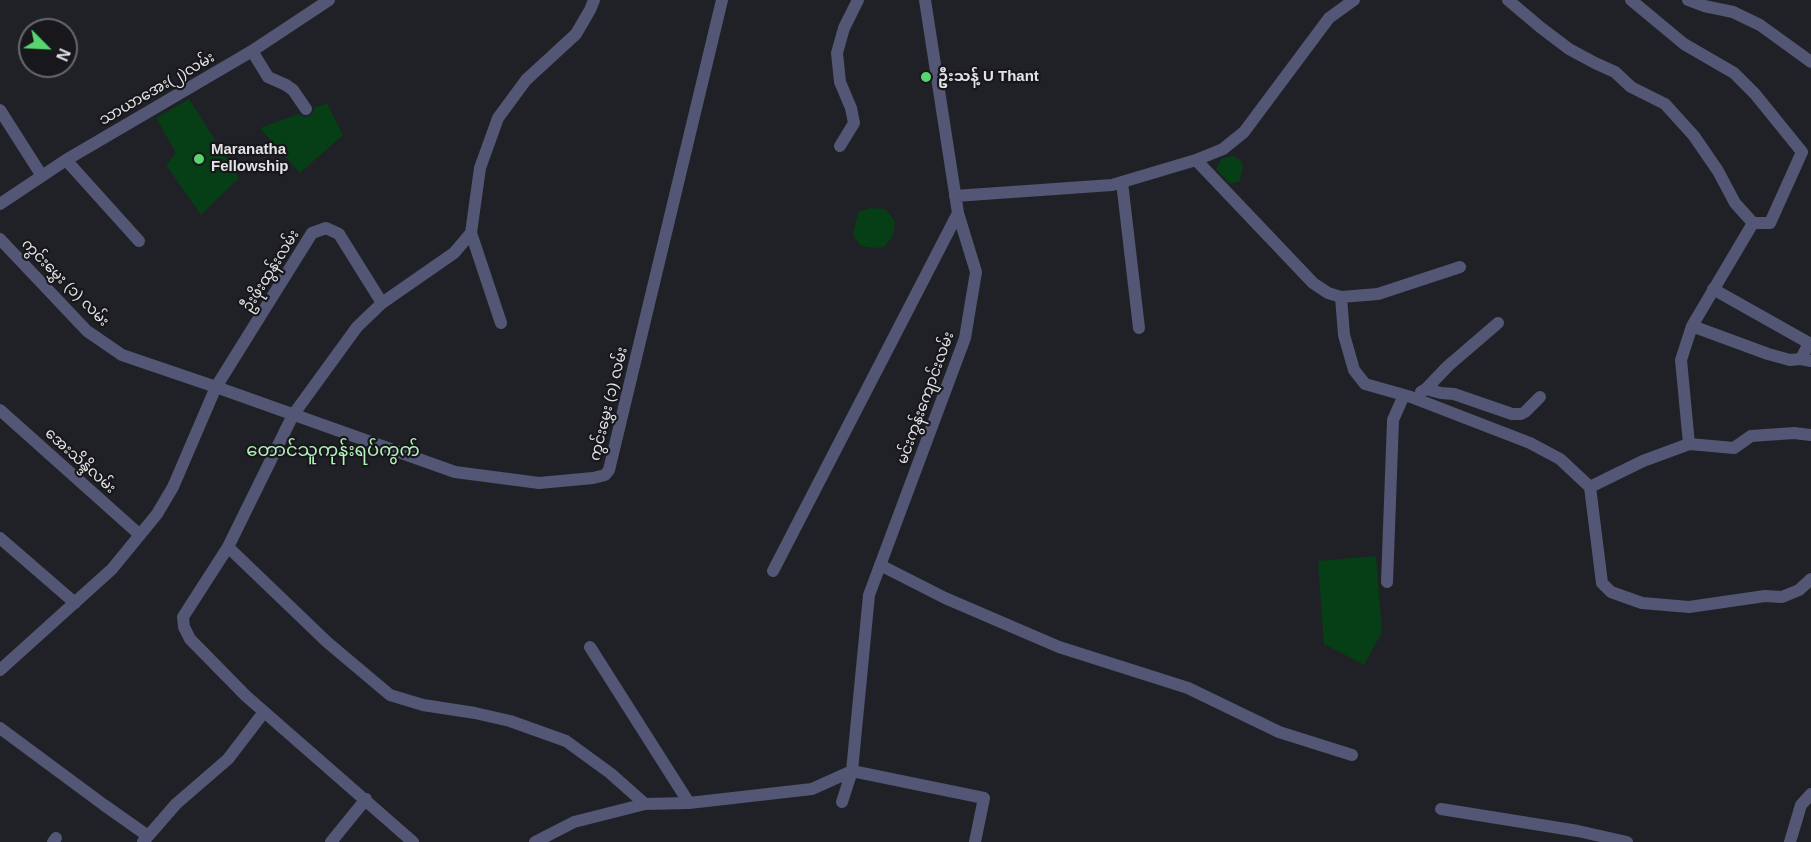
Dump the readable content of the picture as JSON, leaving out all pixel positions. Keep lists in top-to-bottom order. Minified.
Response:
{"streets":{"street":["သာယာအေး(၂)လမ်း","ဦးဖိုးထွန်းလမ်း","ကွင်းမွှေး (၁) လမ်း","မင်းကွန်းကျောင်းလမ်း","အေးသိန္ဒိလမ်း"]},"crossings":[["ဦးဖိုးထွန်းလမ်း","ကွင်းမွှေး (၁) လမ်း"],["ဦးဖိုးထွန်းလမ်း","အေးသိန္ဒိလမ်း"]],"districts":["တောင်သူကုန်းရပ်ကွက်"],"places":["ဦးသန့် U Thant","Maranatha Fellowship"],"north":"bottom right"}
